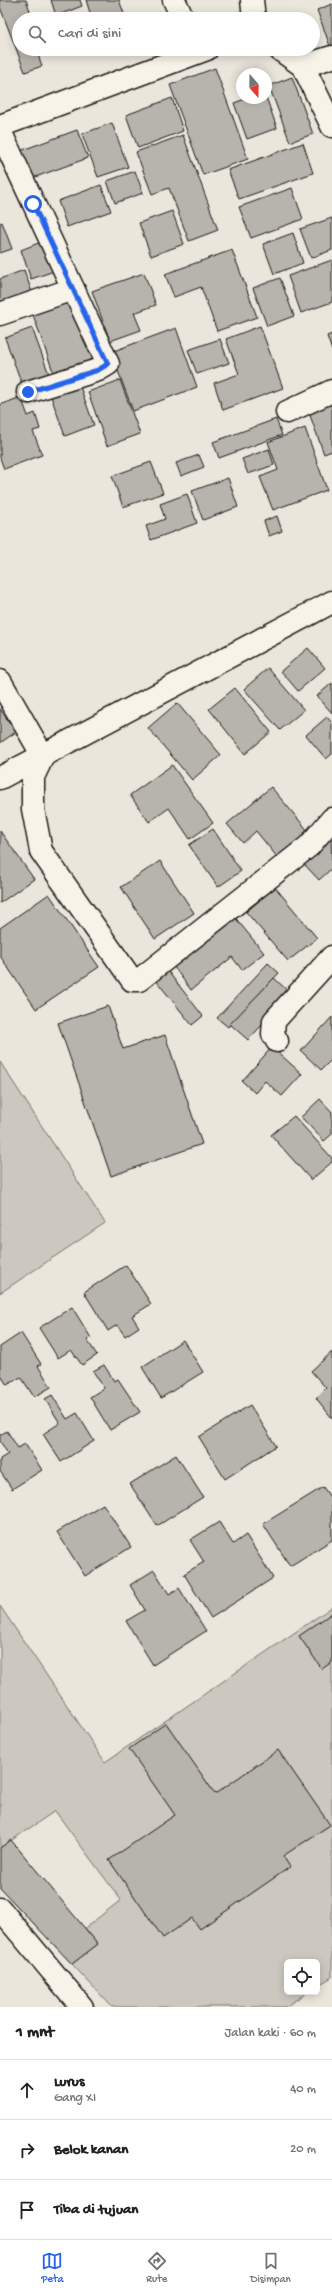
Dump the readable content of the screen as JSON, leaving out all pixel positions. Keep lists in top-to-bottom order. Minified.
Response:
{"north":"bottom","page":{"search":"Cari di sini","heading":["1 mnt","Jalan kaki · 60 m"],"list":[["Lurus","Gang XI","40 m"],["Belok kanan","20 m"],"Tiba di tujuan"],"nav":["Peta","Rute","Disimpan"]}}
